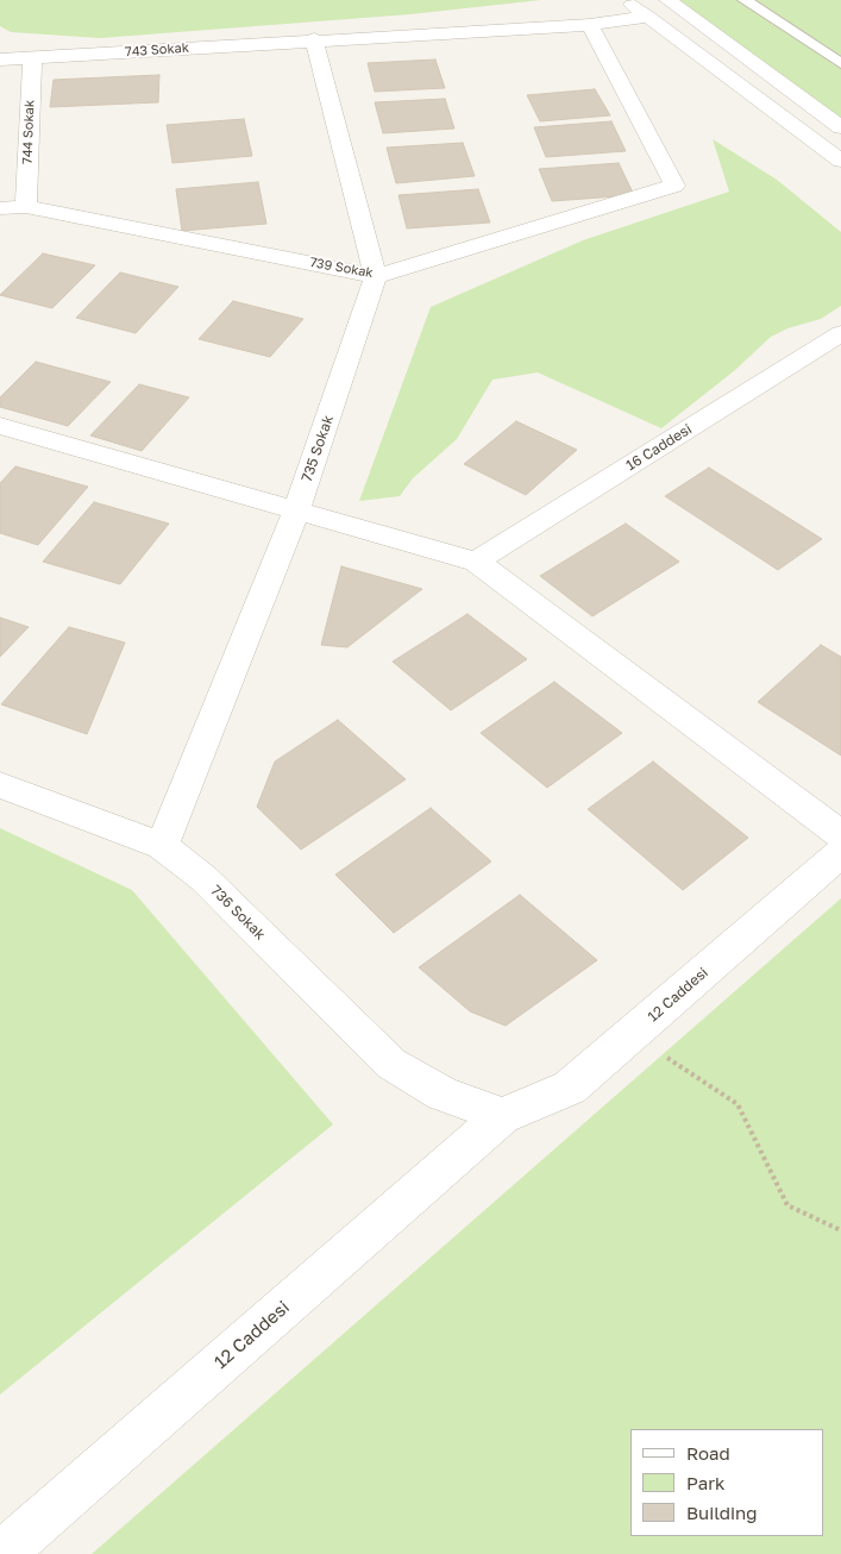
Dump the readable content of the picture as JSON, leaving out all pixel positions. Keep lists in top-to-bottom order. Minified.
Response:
{"streets":{"street":["743 Sokak","744 Sokak","739 Sokak","16 Caddesi","735 Sokak","736 Sokak","12 Caddesi"]},"crossings":[["743 Sokak","744 Sokak"],["743 Sokak","739 Sokak"],["744 Sokak","739 Sokak"],["739 Sokak","735 Sokak"],["735 Sokak","736 Sokak"],["736 Sokak","12 Caddesi"]],"legend":["Road","Park","Building"]}
